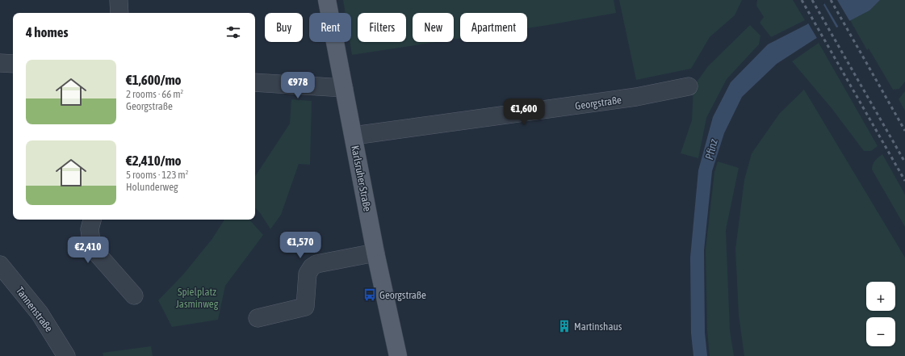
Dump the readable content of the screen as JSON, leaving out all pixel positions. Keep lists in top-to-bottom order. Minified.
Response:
{"streets":{"main road":["Karlsruher Straße"],"street":["Georgstraße","Tannenstraße"]},"crossings":[["Georgstraße","Karlsruher Straße"]],"water":["Pfinz"],"parks":["Spielplatz Jasminweg"],"places":{"bus stop":["Georgstraße"],"building":["Martinshaus"]},"page":{"chip":["Buy","Rent","Filters","New","Apartment"],"heading":"4 homes","list":[{"name":"€1,600/mo","note":"2 rooms · 66 m² · Georgstraße"},{"name":"€2,410/mo","note":"5 rooms · 123 m² · Holunderweg"}],"price":["€978","€1,600","€1,570","€2,410"],"map_buttons":["+","−"]}}
